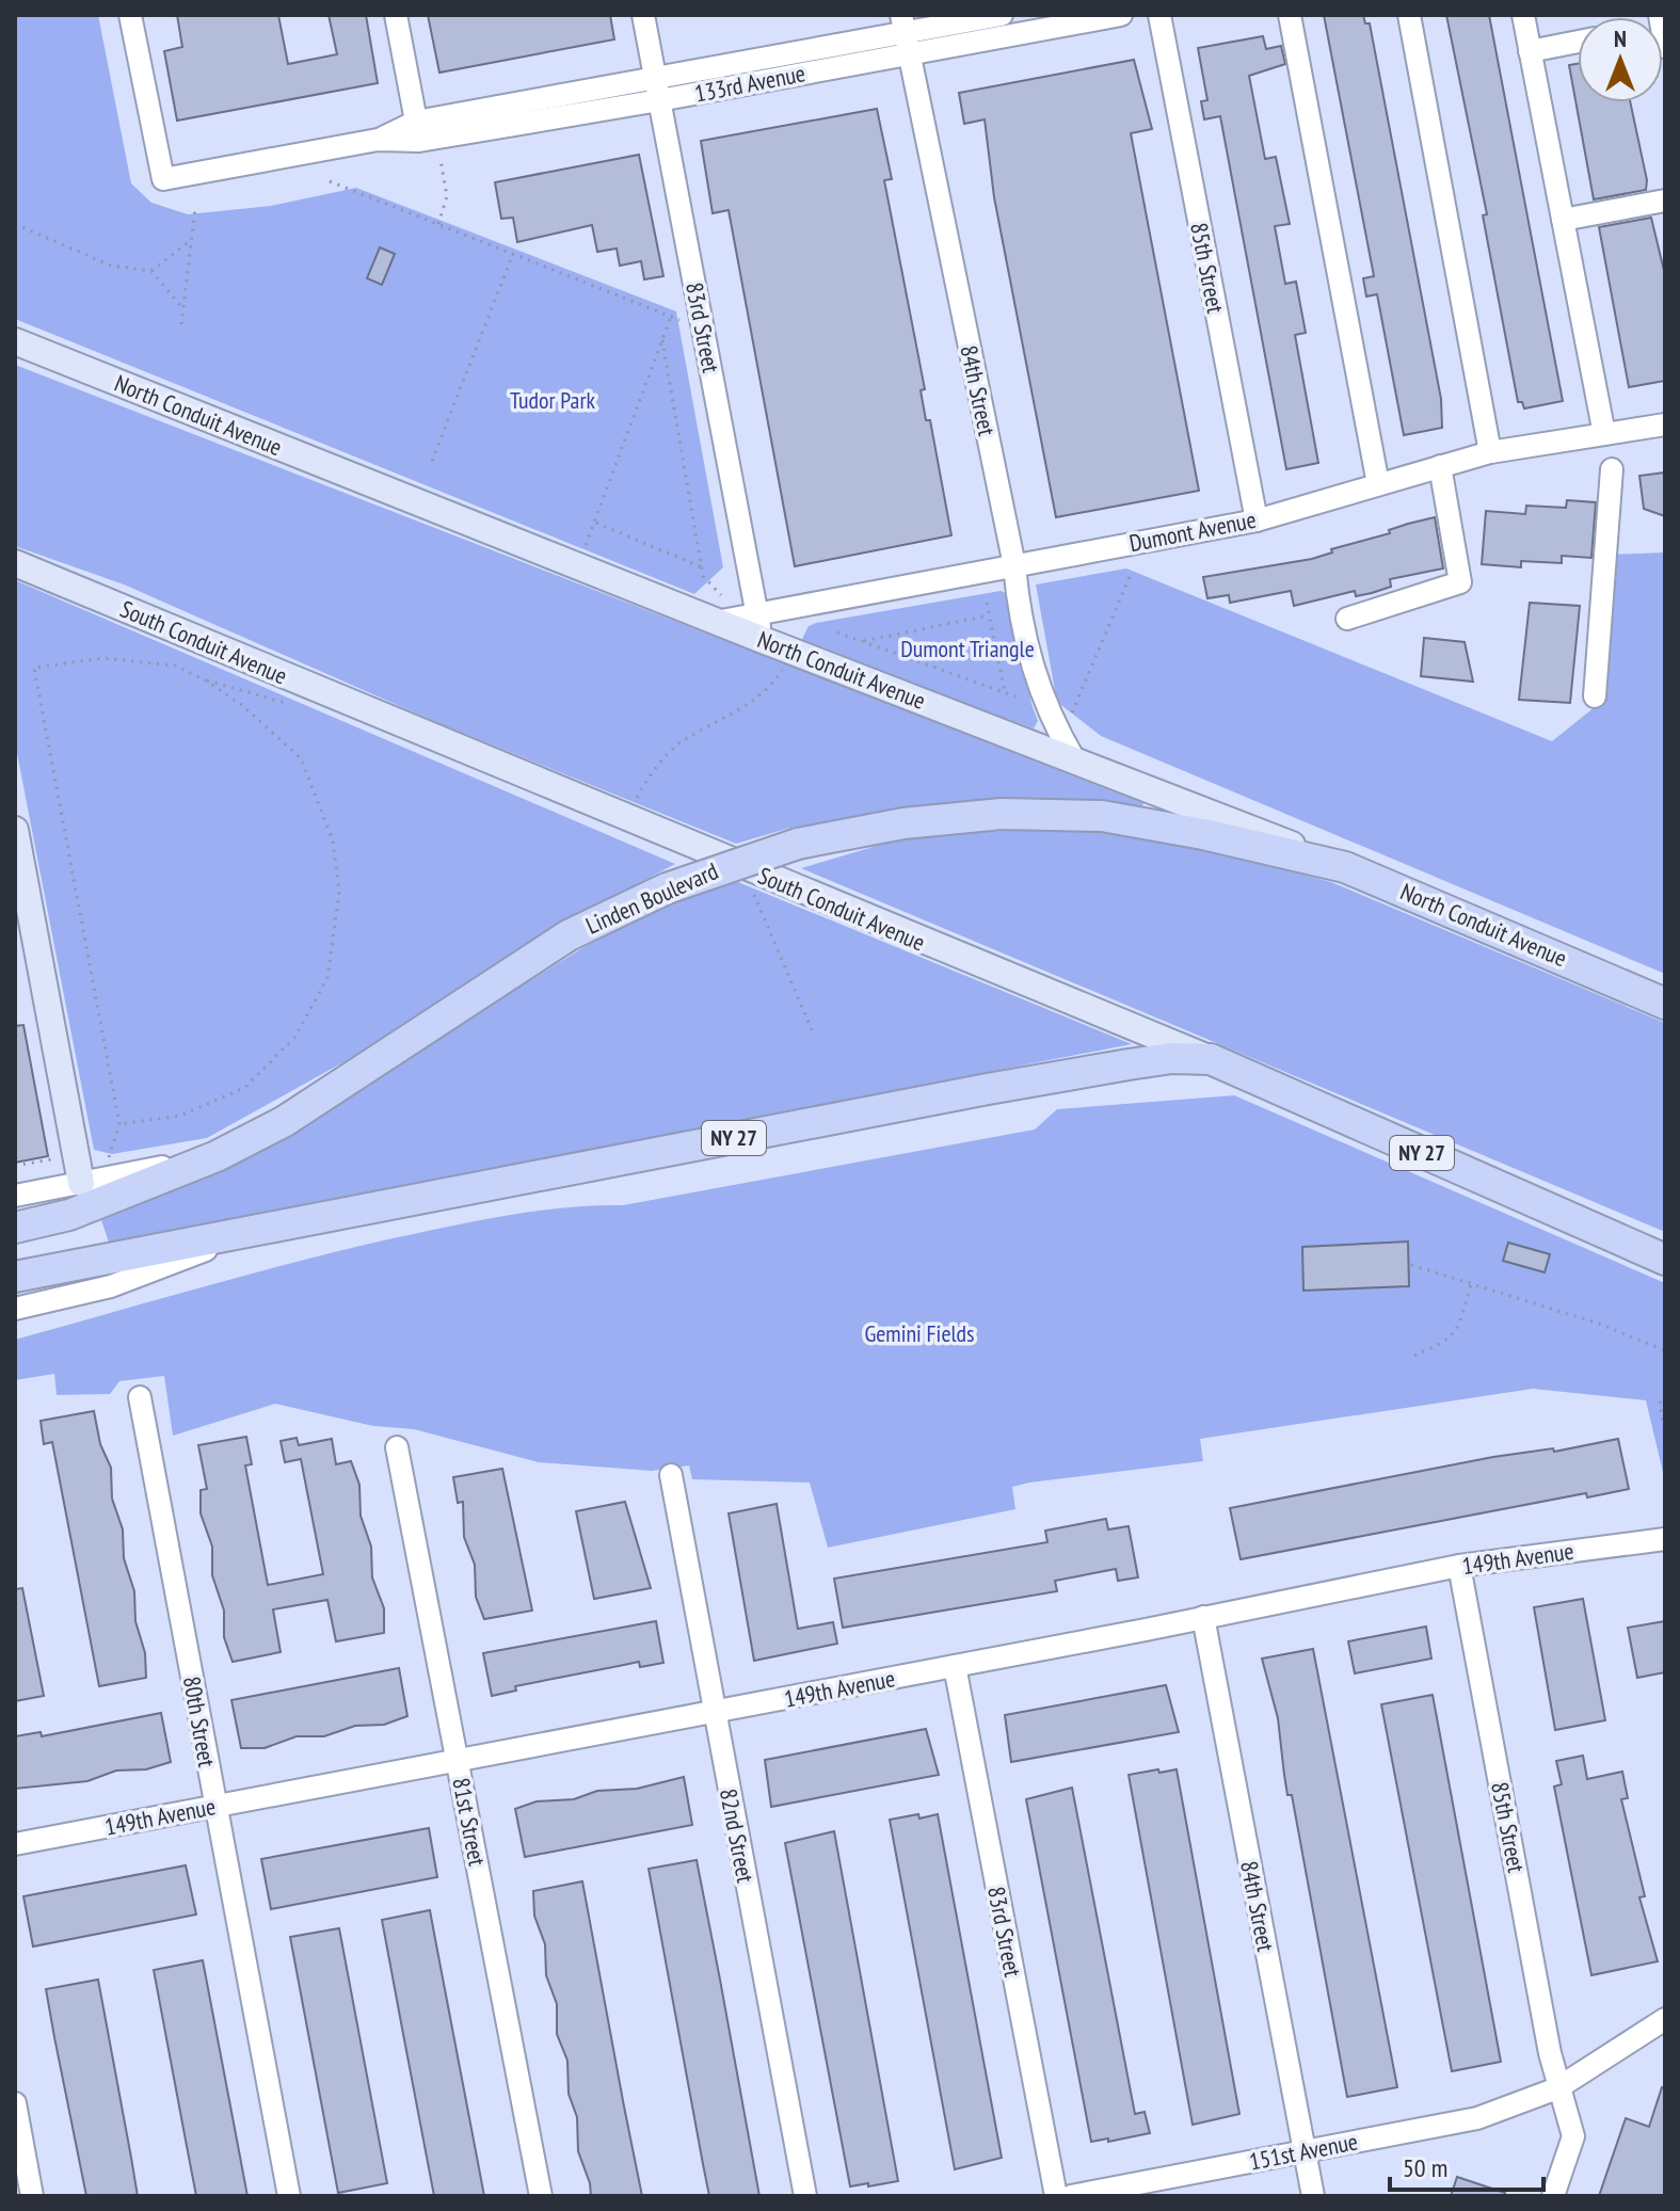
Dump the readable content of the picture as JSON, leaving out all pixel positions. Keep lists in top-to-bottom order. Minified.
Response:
{"streets":{"highway":["North Conduit Avenue","South Conduit Avenue","Linden Boulevard","NY 27"],"street":["133rd Avenue","85th Street","83rd Street","84th Street","Dumont Avenue","149th Avenue","80th Street","81st Street","82nd Street","151st Avenue"]},"crossings":[["133rd Avenue","83rd Street"],["133rd Avenue","84th Street"],["85th Street","Dumont Avenue"],["85th Street","149th Avenue"],["85th Street","151st Avenue"],["83rd Street","North Conduit Avenue"],["83rd Street","Dumont Avenue"],["83rd Street","149th Avenue"],["84th Street","North Conduit Avenue"],["84th Street","Dumont Avenue"],["84th Street","149th Avenue"],["84th Street","151st Avenue"],["North Conduit Avenue","Dumont Avenue"],["North Conduit Avenue","Linden Boulevard"],["South Conduit Avenue","NY 27"],["149th Avenue","80th Street"],["149th Avenue","81st Street"],["149th Avenue","82nd Street"]],"parks":["Tudor Park","Dumont Triangle","Gemini Fields"],"scale_bar":"50 m","north":"top"}
